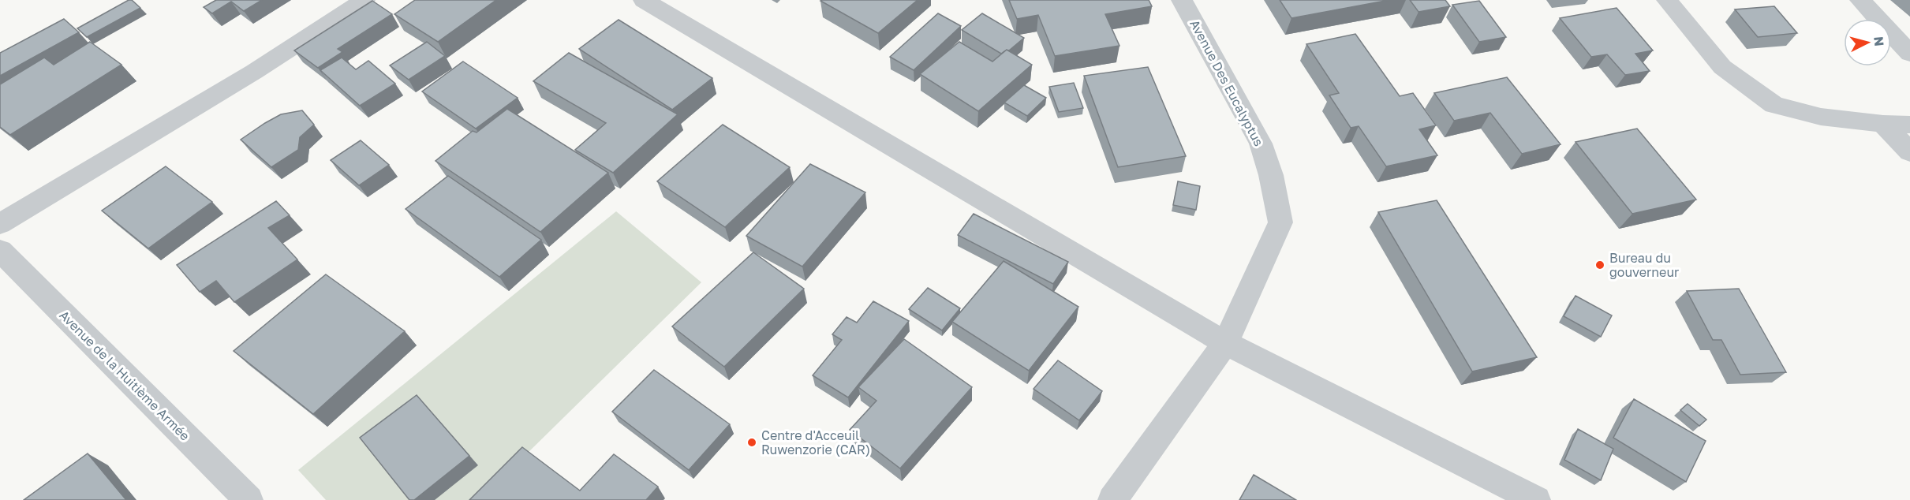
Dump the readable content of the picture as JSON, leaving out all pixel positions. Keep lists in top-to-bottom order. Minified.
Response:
{"streets":{"street":["Avenue Des Eucalyptus","Avenue de la Huitième Armée"]},"places":["Bureau du gouverneur","Centre d'Acceuil Ruwenzorie (CAR)"],"north":"right"}
